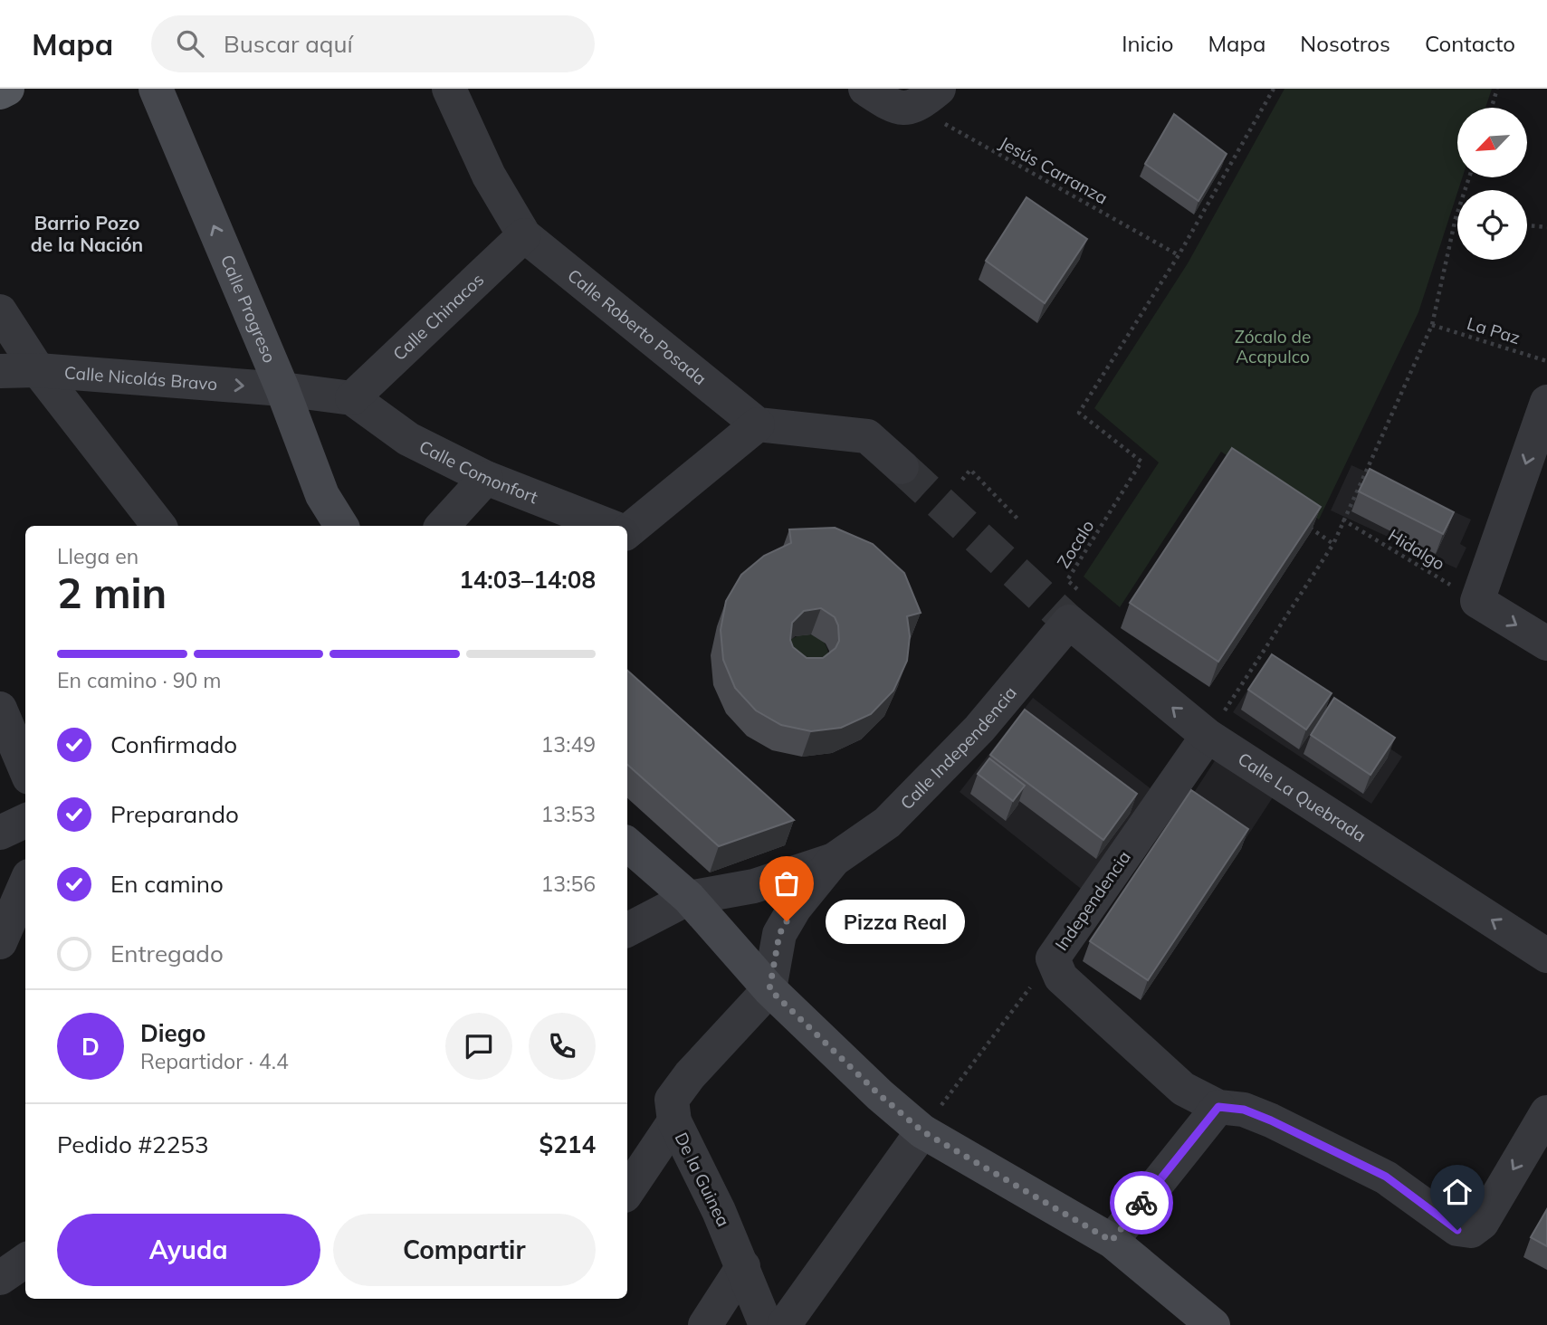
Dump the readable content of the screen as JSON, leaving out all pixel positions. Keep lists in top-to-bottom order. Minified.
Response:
{"streets":{"street":["Calle Progreso","Calle Chinacos","Calle Roberto Posada","Calle Nicolás Bravo","Calle Comonfort","Calle Independencia","Calle La Quebrada","Independencia","De la Guinea"],"path":["Jesús Carranza","La Paz","Zocalo","Hidalgo"]},"crossings":[["Jesús Carranza","Zocalo"],["Calle Progreso","Calle Nicolás Bravo"],["Calle Chinacos","Calle Roberto Posada"],["Calle Chinacos","Calle Nicolás Bravo"],["Calle Chinacos","Calle Comonfort"],["Calle Nicolás Bravo","Calle Comonfort"],["Zocalo","Calle Independencia"],["Zocalo","Calle La Quebrada"],["Calle Independencia","Calle La Quebrada"],["Calle Independencia","De la Guinea"],["Calle La Quebrada","Independencia"]],"one_way":["Calle Nicolás Bravo","Calle La Quebrada"],"districts":["Barrio Pozo de la Nación"],"parks":["Zócalo de Acapulco"],"places":["Pizza Real"],"north":"bottom left","page":{"header":"Mapa","search":"Buscar aquí","nav":["Inicio","Mapa","Nosotros","Contacto"],"heading":["2 min","Llega en","14:03–14:08"],"panel":["Diego","Repartidor · 4.4","Pedido #2253","$214"],"bar":"En camino · 90 m","list":[["Confirmado","13:49"],["Preparando","13:53"],["En camino","13:56"],"Entregado"],"bubble":"Pizza Real","round":"D","buttons":["Ayuda","Compartir"]}}
